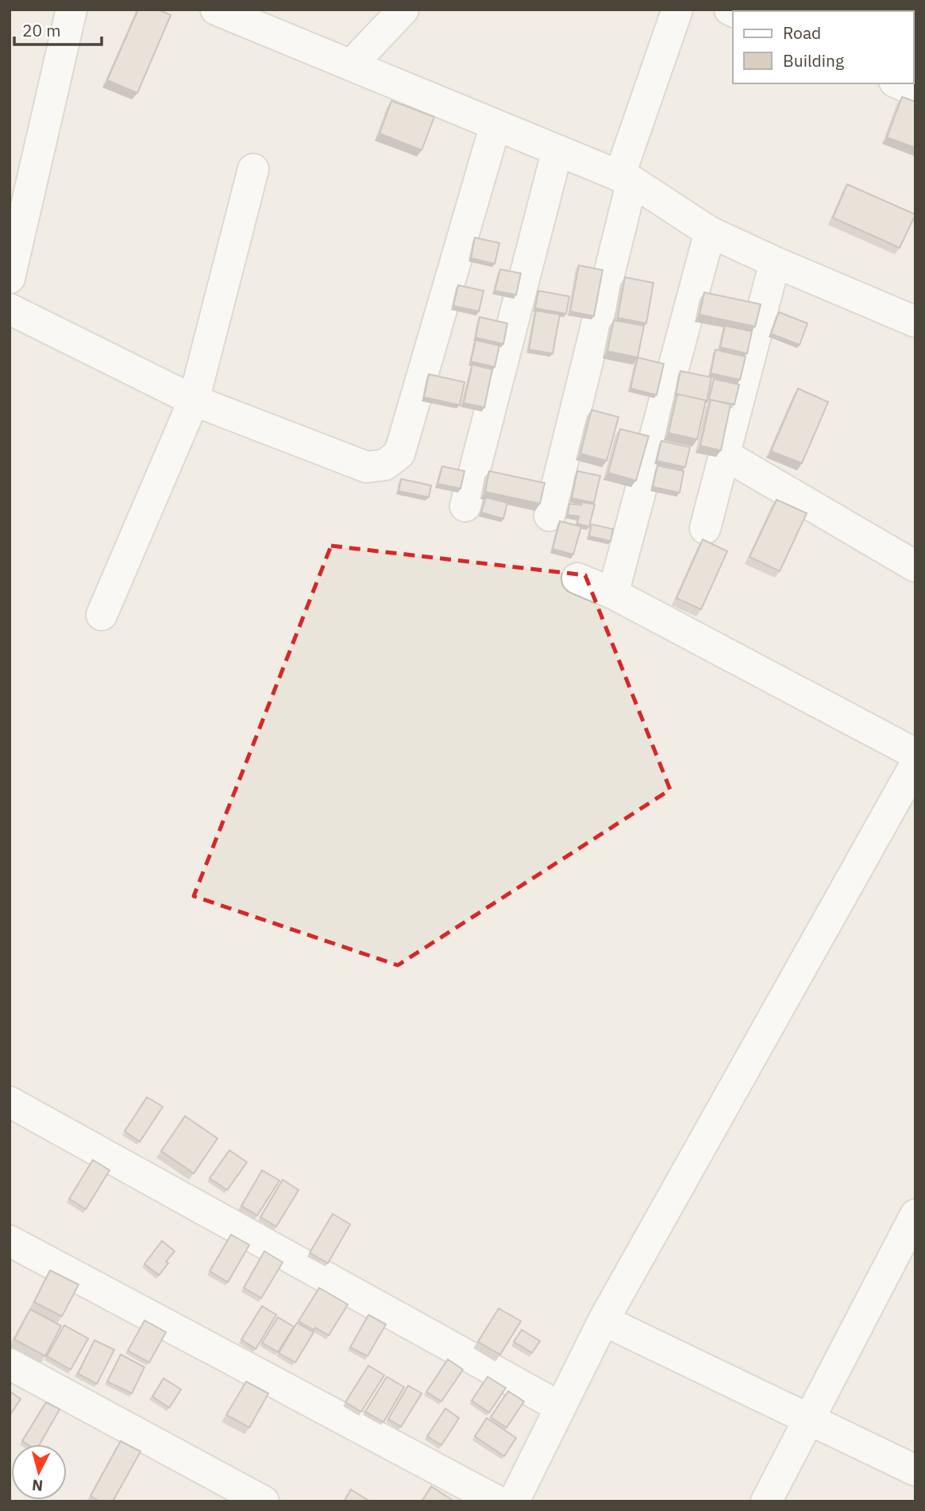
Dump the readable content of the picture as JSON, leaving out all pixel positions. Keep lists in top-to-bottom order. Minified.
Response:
{"legend":["Road","Building"],"scale_bar":"20 m","north":"bottom"}
